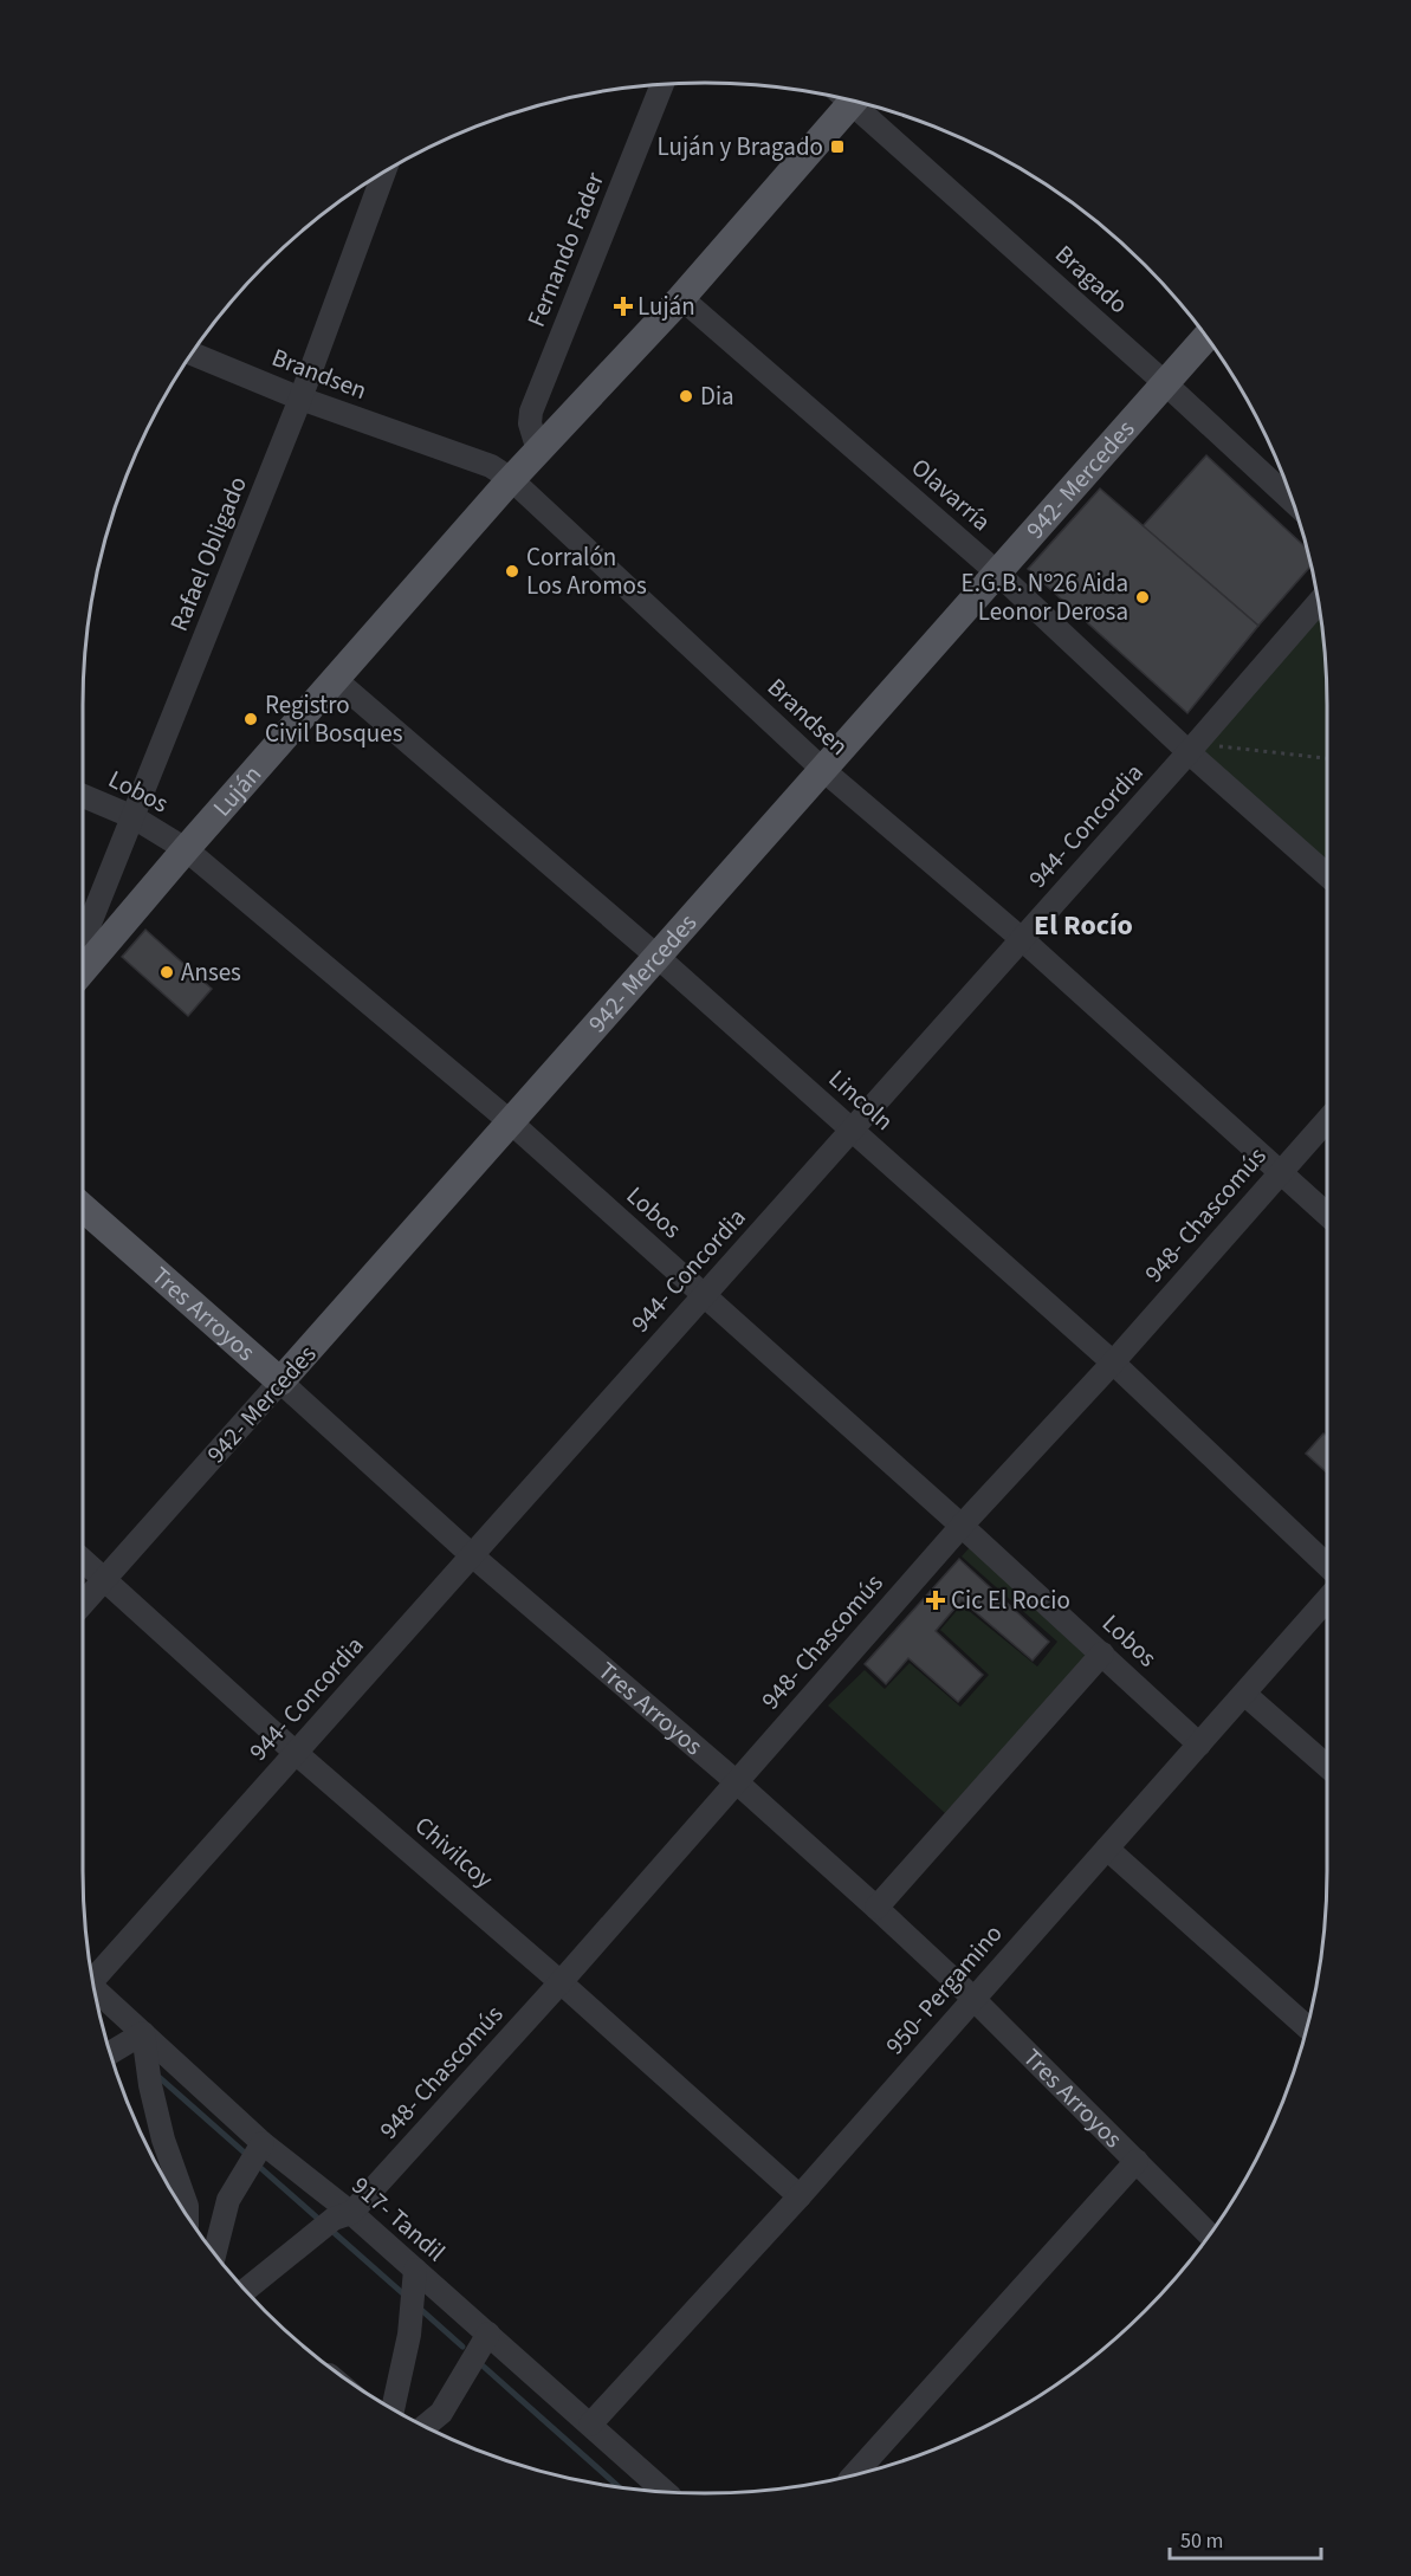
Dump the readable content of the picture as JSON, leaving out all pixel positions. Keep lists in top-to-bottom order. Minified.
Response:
{"streets":{"main road":["942- Mercedes","Luján","Tres Arroyos"],"street":["Fernando Fader","Bragado","Brandsen","Olavarría","Rafael Obligado","Lobos","944- Concordia","Lincoln","948- Chascomús","Chivilcoy","950- Pergamino","917- Tandil"]},"crossings":[["Fernando Fader","Luján"],["Bragado","942- Mercedes"],["Brandsen","942- Mercedes"],["Brandsen","Rafael Obligado"],["Brandsen","Luján"],["Brandsen","944- Concordia"],["Brandsen","948- Chascomús"],["942- Mercedes","Olavarría"],["942- Mercedes","Lobos"],["942- Mercedes","Lincoln"],["942- Mercedes","Tres Arroyos"],["942- Mercedes","Chivilcoy"],["Olavarría","Luján"],["Olavarría","944- Concordia"],["Rafael Obligado","Lobos"],["Luján","Lobos"],["Luján","Lincoln"],["Lobos","944- Concordia"],["Lobos","948- Chascomús"],["Lobos","950- Pergamino"],["944- Concordia","Lincoln"],["944- Concordia","Tres Arroyos"],["944- Concordia","Chivilcoy"],["Lincoln","948- Chascomús"],["948- Chascomús","Tres Arroyos"],["948- Chascomús","Chivilcoy"],["948- Chascomús","917- Tandil"],["Tres Arroyos","950- Pergamino"],["Chivilcoy","950- Pergamino"],["950- Pergamino","917- Tandil"]],"districts":["El Rocío"],"places":{"transit":["Luján y Bragado"],"health":["Luján","Cic El Rocio"],"other":["Dia","Corralón Los Aromos","E.G.B. Nº26 Aida Leonor Derosa","Registro Civil Bosques","Anses"]},"scale_bar":"50 m"}
